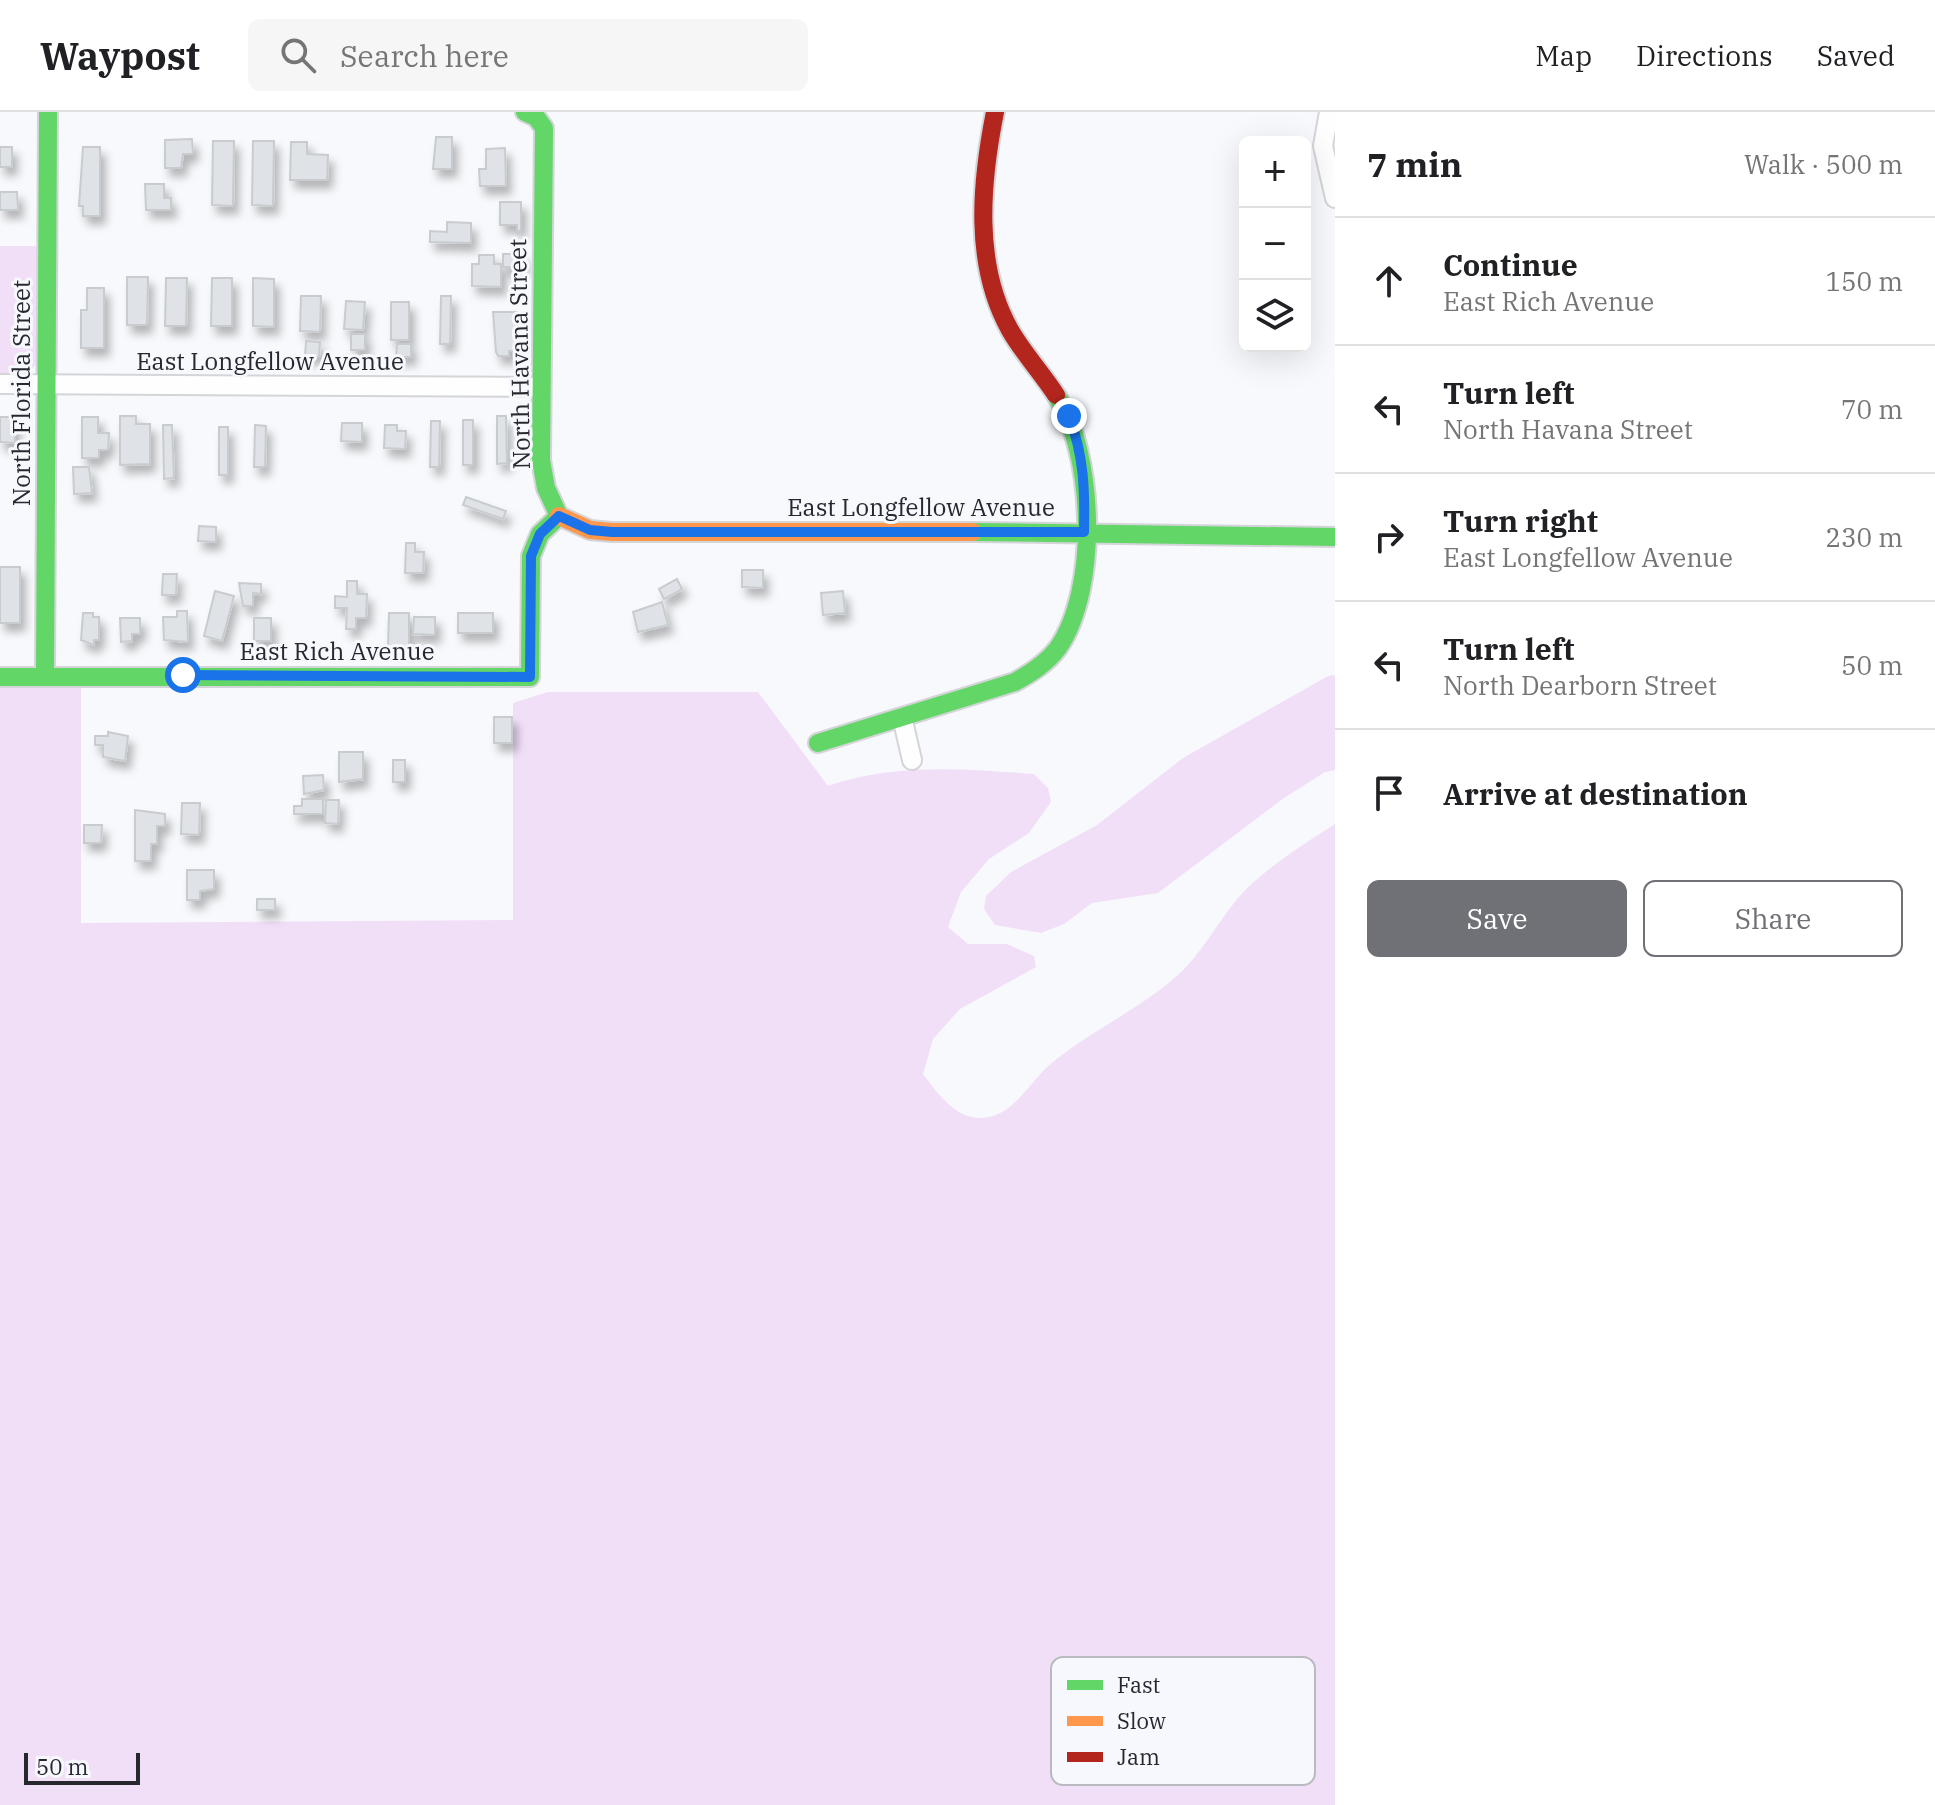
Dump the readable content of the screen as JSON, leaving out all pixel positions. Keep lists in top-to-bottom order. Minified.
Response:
{"streets":{"street":["North Havana Street","East Longfellow Avenue","North Florida Street","East Rich Avenue"]},"crossings":[["North Havana Street","East Longfellow Avenue"],["North Havana Street","East Rich Avenue"],["East Longfellow Avenue","North Florida Street"],["East Longfellow Avenue","East Rich Avenue"],["North Florida Street","East Rich Avenue"]],"legend":["Fast","Slow","Jam"],"scale_bar":"50 m","page":{"header":"Waypost","search":"Search here","nav":["Map","Directions","Saved"],"heading":["7 min","Walk · 500 m"],"map_buttons":["+","−"],"list":[["Continue","East Rich Avenue","150 m"],["Turn left","North Havana Street","70 m"],["Turn right","East Longfellow Avenue","230 m"],["Turn left","North Dearborn Street","50 m"],"Arrive at destination"],"buttons":["Save","Share"],"scale":"50 m"}}
